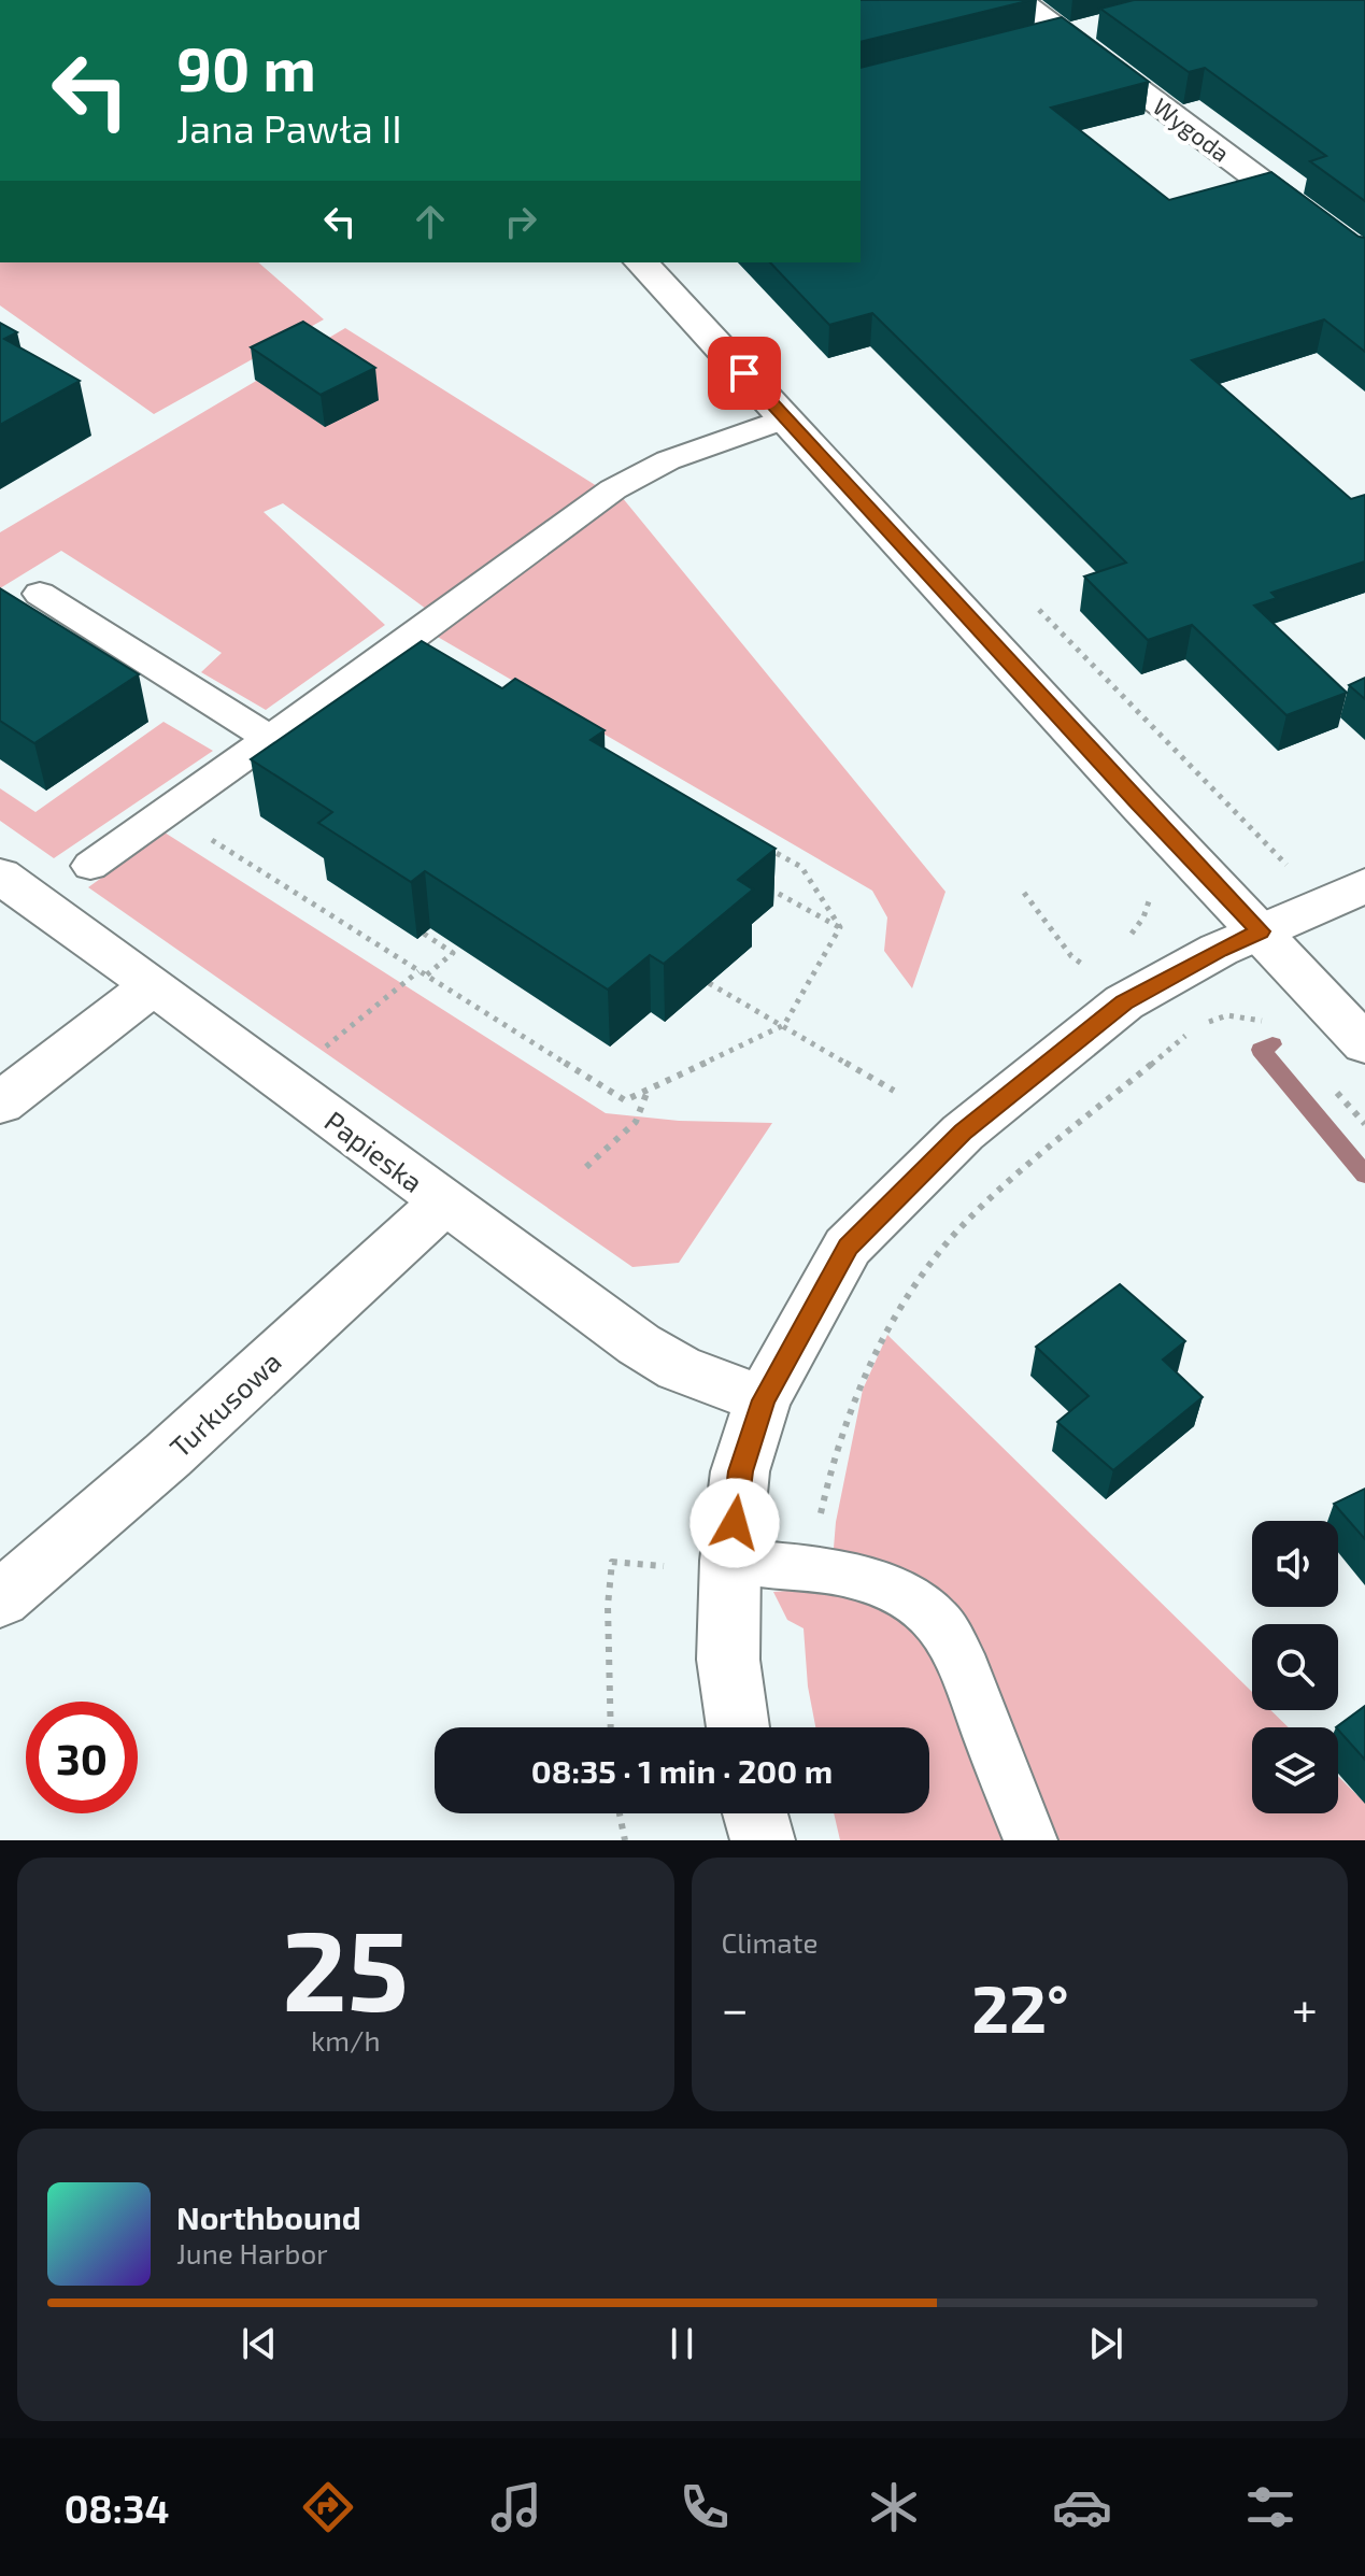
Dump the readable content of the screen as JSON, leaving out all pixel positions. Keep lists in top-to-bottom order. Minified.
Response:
{"streets":{"street":["Wygoda","Papieska","Turkusowa"]},"crossings":[["Papieska","Turkusowa"]],"page":{"turn":["90 m","Jana Pawła II"],"limit":"30","trip":"08:35 · 1 min · 200 m","tile":[["25","km/h"],"Climate"],"heat":["−","22°","+"],"song":["Northbound","June Harbor"],"tabs":"08:34"}}
